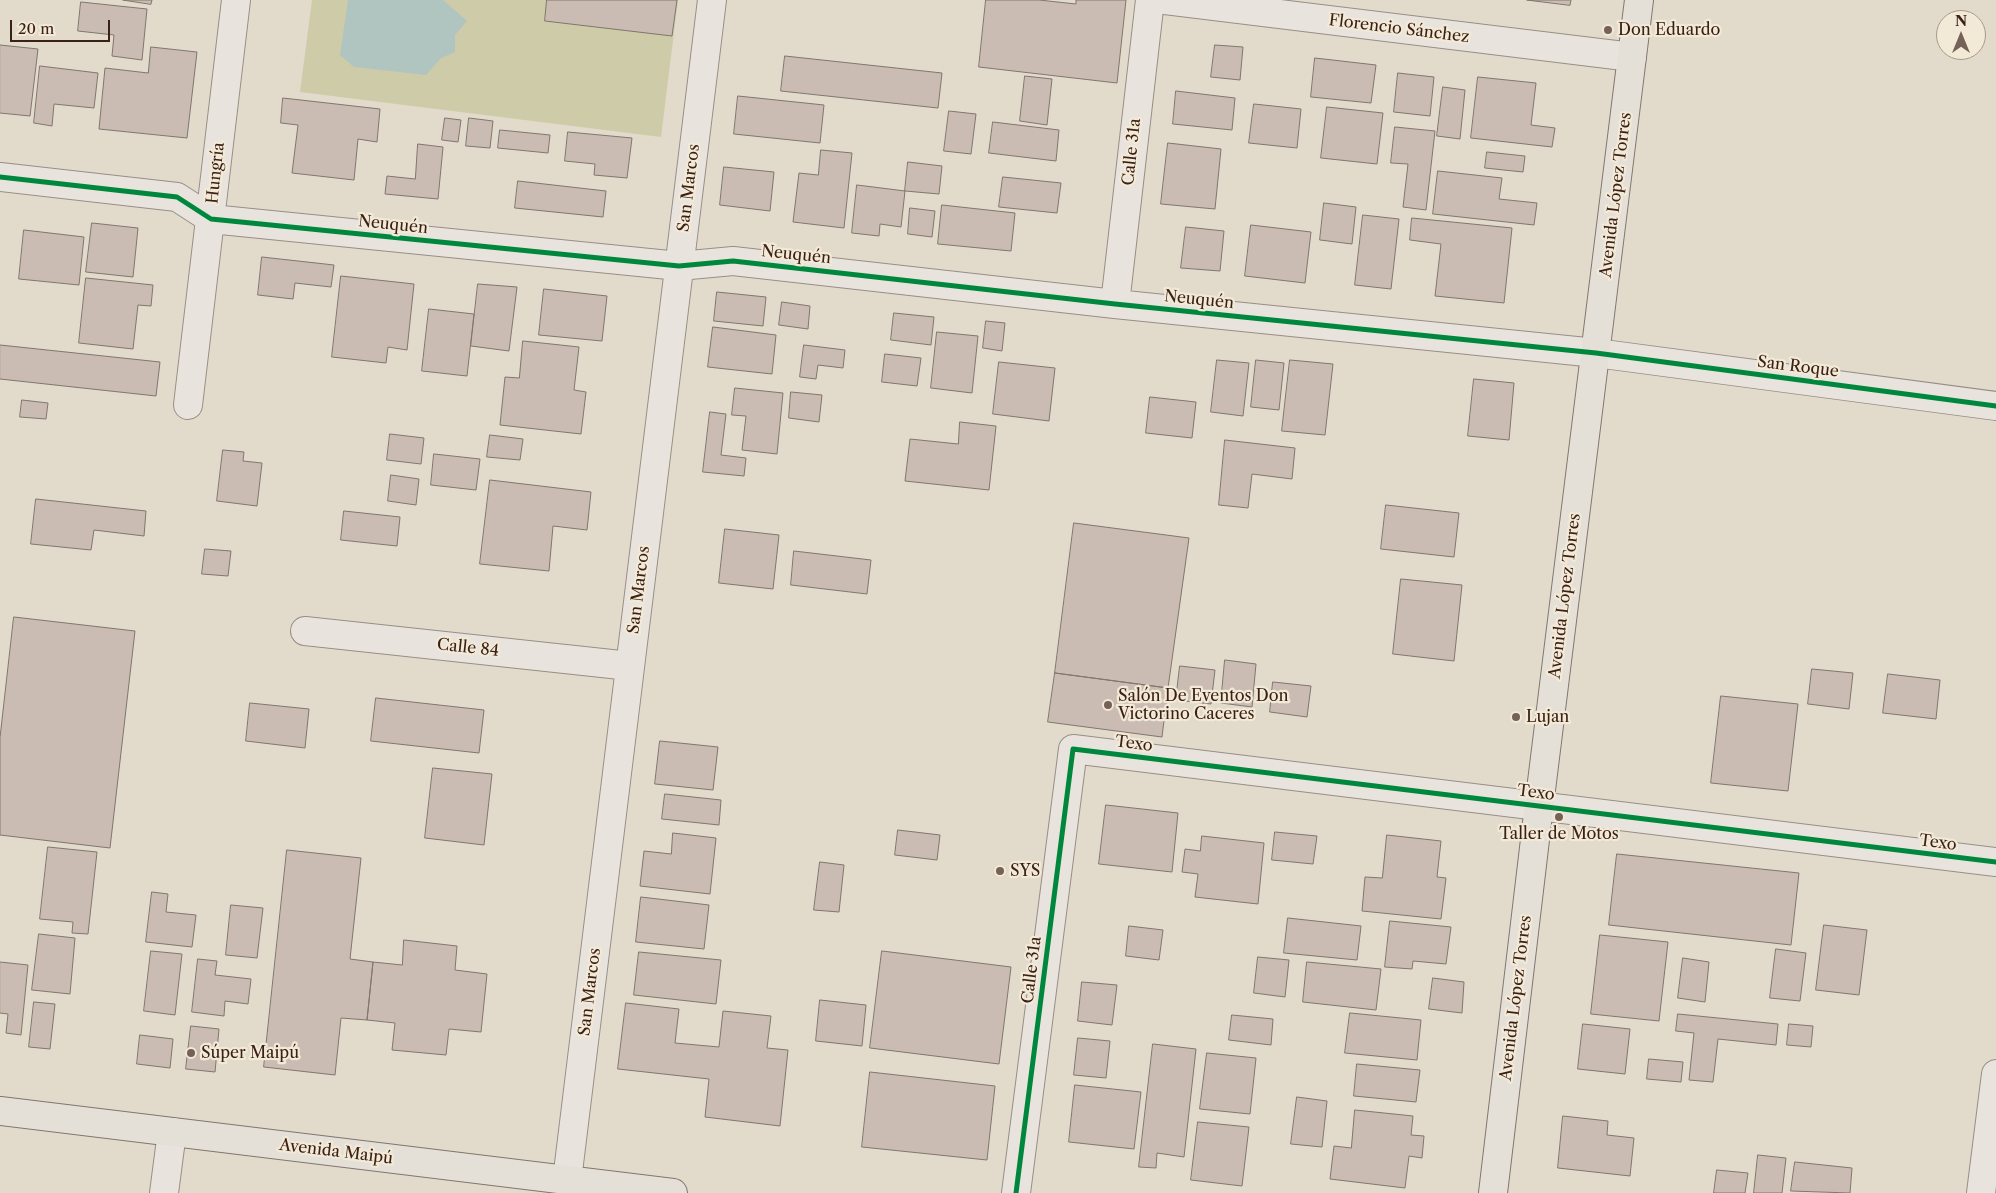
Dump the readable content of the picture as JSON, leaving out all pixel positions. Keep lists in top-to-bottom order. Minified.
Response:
{"streets":{"main road":["Avenida López Torres","Avenida Maipú"],"street":["Florencio Sánchez","Calle 31a","Hungría","San Marcos","Neuquén","San Roque","Calle 84","Texo"]},"crossings":[["Florencio Sánchez","Avenida López Torres"],["Calle 31a","Neuquén"],["Calle 31a","Texo"],["Hungría","Neuquén"],["San Marcos","Neuquén"],["San Marcos","Calle 84"],["San Marcos","Avenida Maipú"],["Avenida López Torres","Neuquén"],["Avenida López Torres","San Roque"],["Avenida López Torres","Texo"],["Neuquén","San Roque"]],"places":["Don Eduardo","Salón De Eventos Don Victorino Caceres","Lujan","Taller de Motos","SYS","Súper Maipú"],"scale_bar":"20 m","north":"top"}
